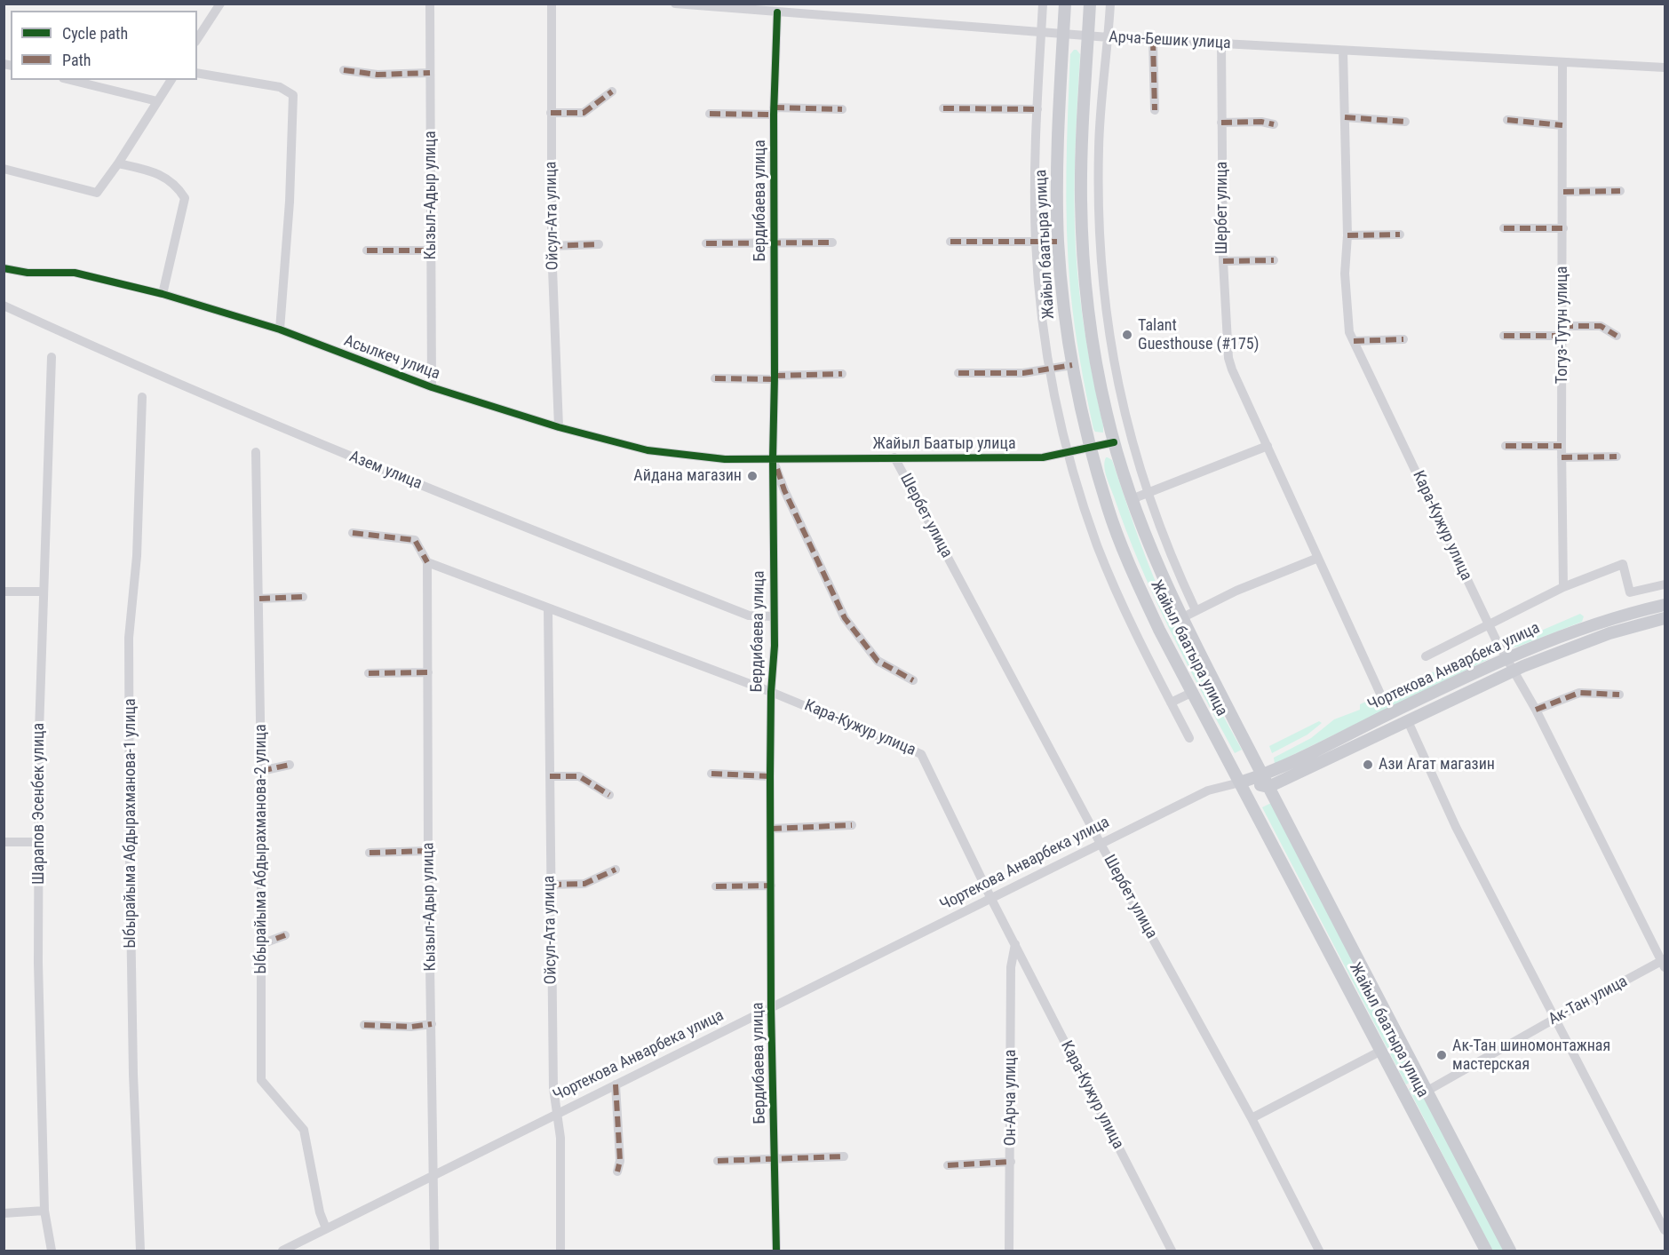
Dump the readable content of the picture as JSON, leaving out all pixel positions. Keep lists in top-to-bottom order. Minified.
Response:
{"streets":{"main road":["Жайыл баатыра улица","Чортекова Анварбека улица"],"street":["Арча-Бешик улица","Кызыл-Адыр улица","Бердибаева улица","Шербет улица","Ойсул-Ата улица","Тогуз-Тутун улица","Асылкеч улица","Жайыл Баатыр улица","Азем улица","Кара-Кужур улица","Шарапов Эсенбек улица","Ыбырайыма Абдырахманова-1 улица","Ыбырайыма Абдырахманова-2 улица","Ак-Тан улица","Он-Арча улица"]},"crossings":[["Арча-Бешик улица","Бердибаева улица"],["Арча-Бешик улица","Шербет улица"],["Арча-Бешик улица","Жайыл баатыра улица"],["Арча-Бешик улица","Тогуз-Тутун улица"],["Арча-Бешик улица","Кара-Кужур улица"],["Кызыл-Адыр улица","Асылкеч улица"],["Кызыл-Адыр улица","Кара-Кужур улица"],["Кызыл-Адыр улица","Чортекова Анварбека улица"],["Бердибаева улица","Асылкеч улица"],["Бердибаева улица","Жайыл Баатыр улица"],["Бердибаева улица","Азем улица"],["Бердибаева улица","Кара-Кужур улица"],["Бердибаева улица","Чортекова Анварбека улица"],["Шербет улица","Жайыл Баатыр улица"],["Шербет улица","Чортекова Анварбека улица"],["Ойсул-Ата улица","Асылкеч улица"],["Ойсул-Ата улица","Кара-Кужур улица"],["Ойсул-Ата улица","Чортекова Анварбека улица"],["Жайыл баатыра улица","Жайыл Баатыр улица"],["Жайыл баатыра улица","Чортекова Анварбека улица"],["Жайыл баатыра улица","Ак-Тан улица"],["Асылкеч улица","Жайыл Баатыр улица"],["Кара-Кужур улица","Чортекова Анварбека улица"],["Кара-Кужур улица","Ак-Тан улица"],["Кара-Кужур улица","Он-Арча улица"],["Чортекова Анварбека улица","Ыбырайыма Абдырахманова-2 улица"]],"places":["Talant Guesthouse (#175)","Айдана магазин","Ази Агат магазин","Ак-Тан шиномонтажная мастерская"],"legend":["Cycle path","Path"]}
